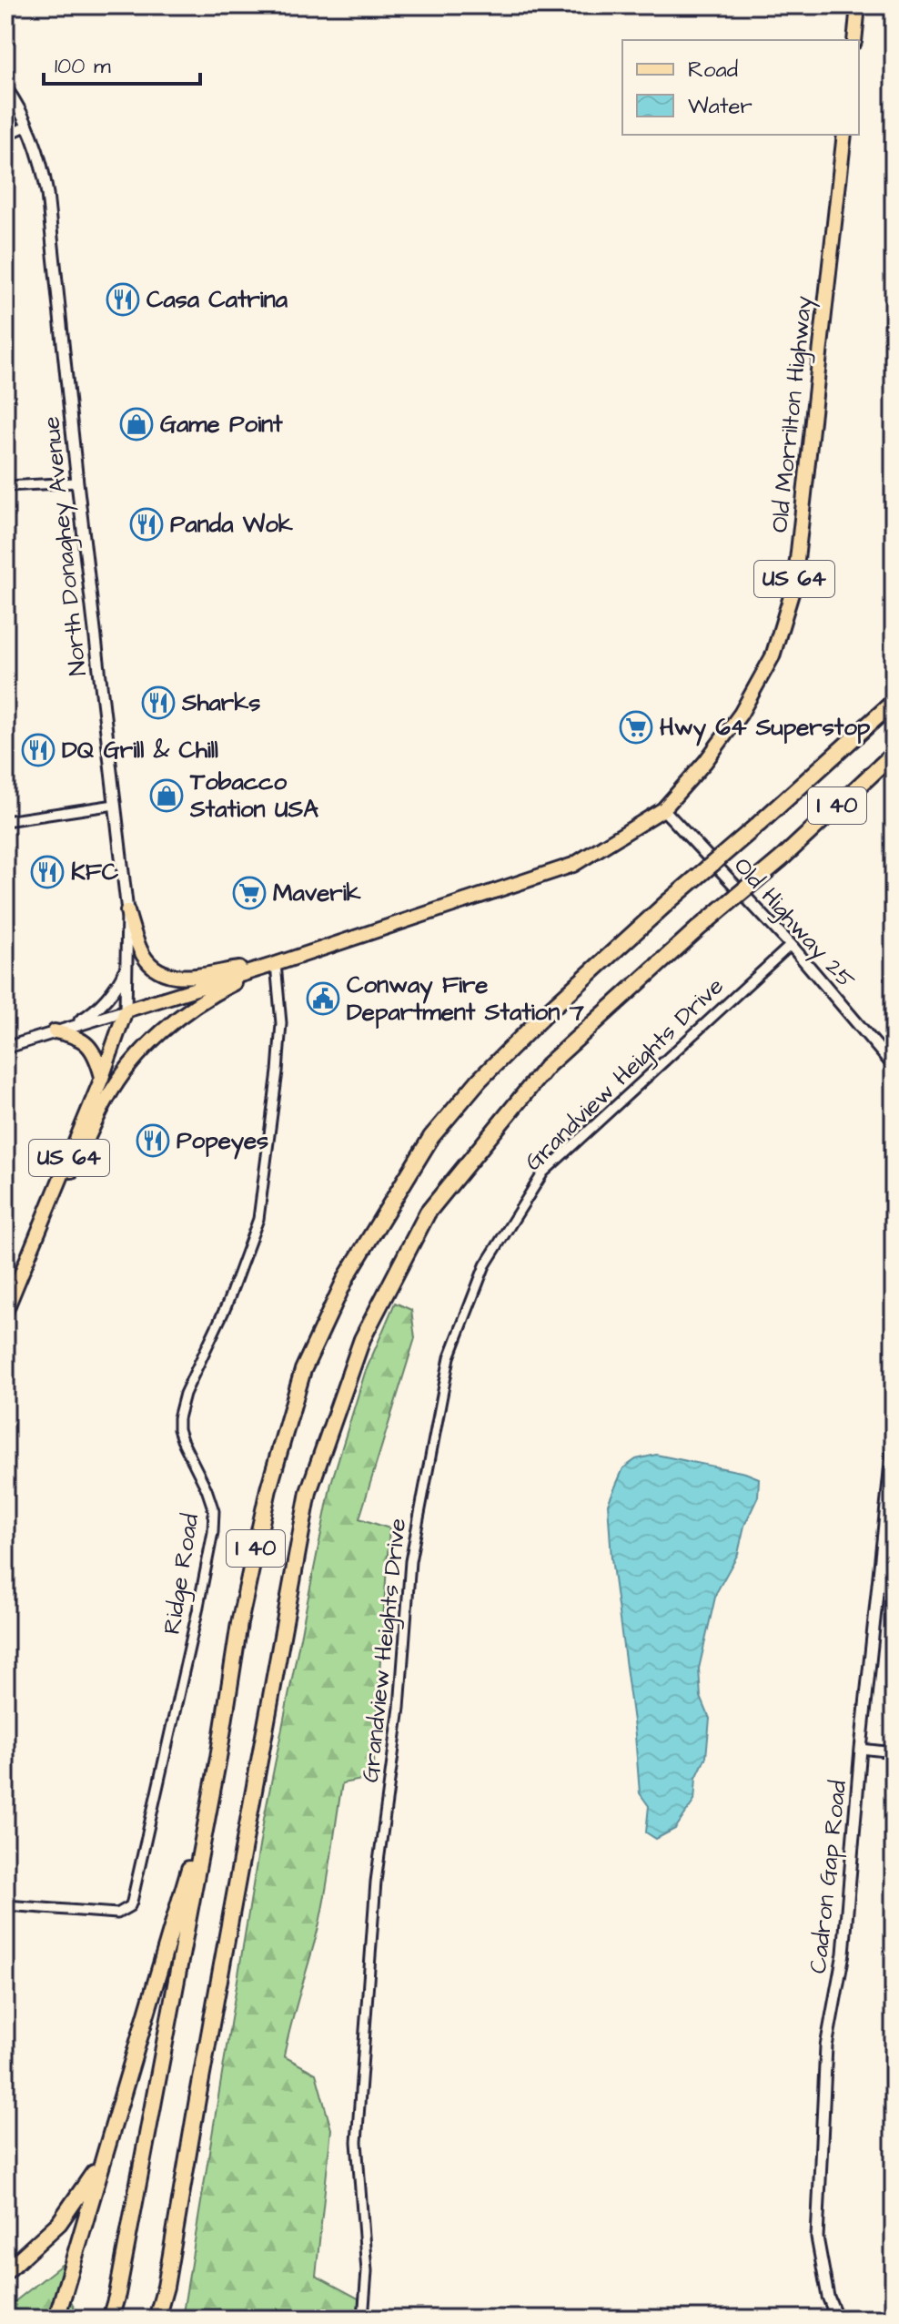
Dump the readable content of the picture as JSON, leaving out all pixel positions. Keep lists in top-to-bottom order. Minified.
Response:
{"streets":{"highway":["I 40"],"main road":["Old Morrilton Highway","US 64"],"street":["North Donaghey Avenue","Old Highway 25","Grandview Heights Drive","Ridge Road","Cadron Gap Road"]},"crossings":[["Old Morrilton Highway","North Donaghey Avenue"],["Old Morrilton Highway","US 64"],["Old Morrilton Highway","Old Highway 25"],["Old Morrilton Highway","Ridge Road"],["North Donaghey Avenue","US 64"],["Old Highway 25","Grandview Heights Drive"]],"places":{"restaurant":["Casa Catrina","Panda Wok","Sharks","DQ Grill & Chill","KFC","Popeyes"],"shop":["Game Point","Tobacco Station USA"],"supermarket":["Hwy 64 Superstop","Maverik"],"public building":["Conway Fire Department Station 7"]},"legend":["Road","Water"],"scale_bar":"100 m"}
